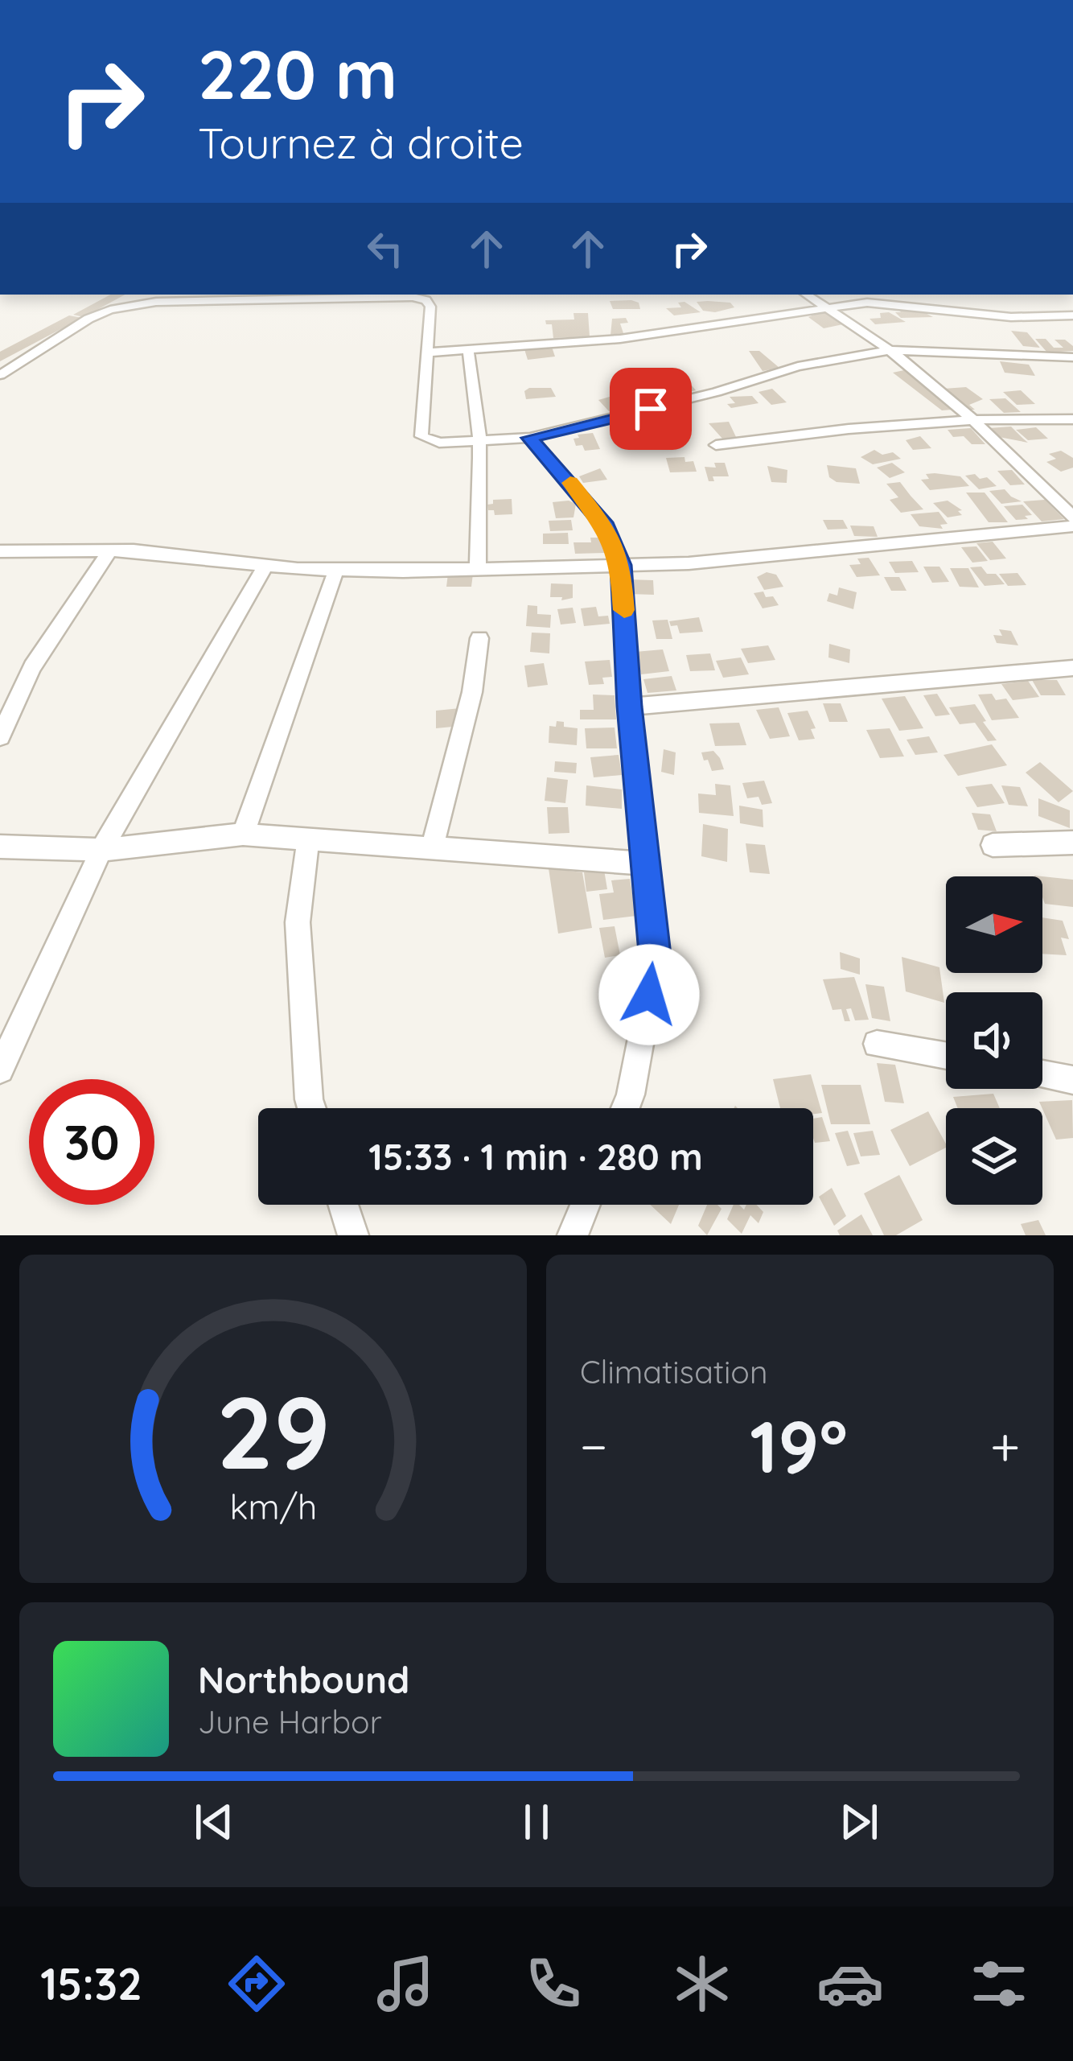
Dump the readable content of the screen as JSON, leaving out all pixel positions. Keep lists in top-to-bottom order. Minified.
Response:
{"north":"right","page":{"turn":["220 m","Tournez à droite"],"limit":"30","trip":"15:33 · 1 min · 280 m","tile":"Climatisation","heat":["−","19°","+"],"song":["Northbound","June Harbor"],"tabs":"15:32","gauge":["29","km/h"]}}
